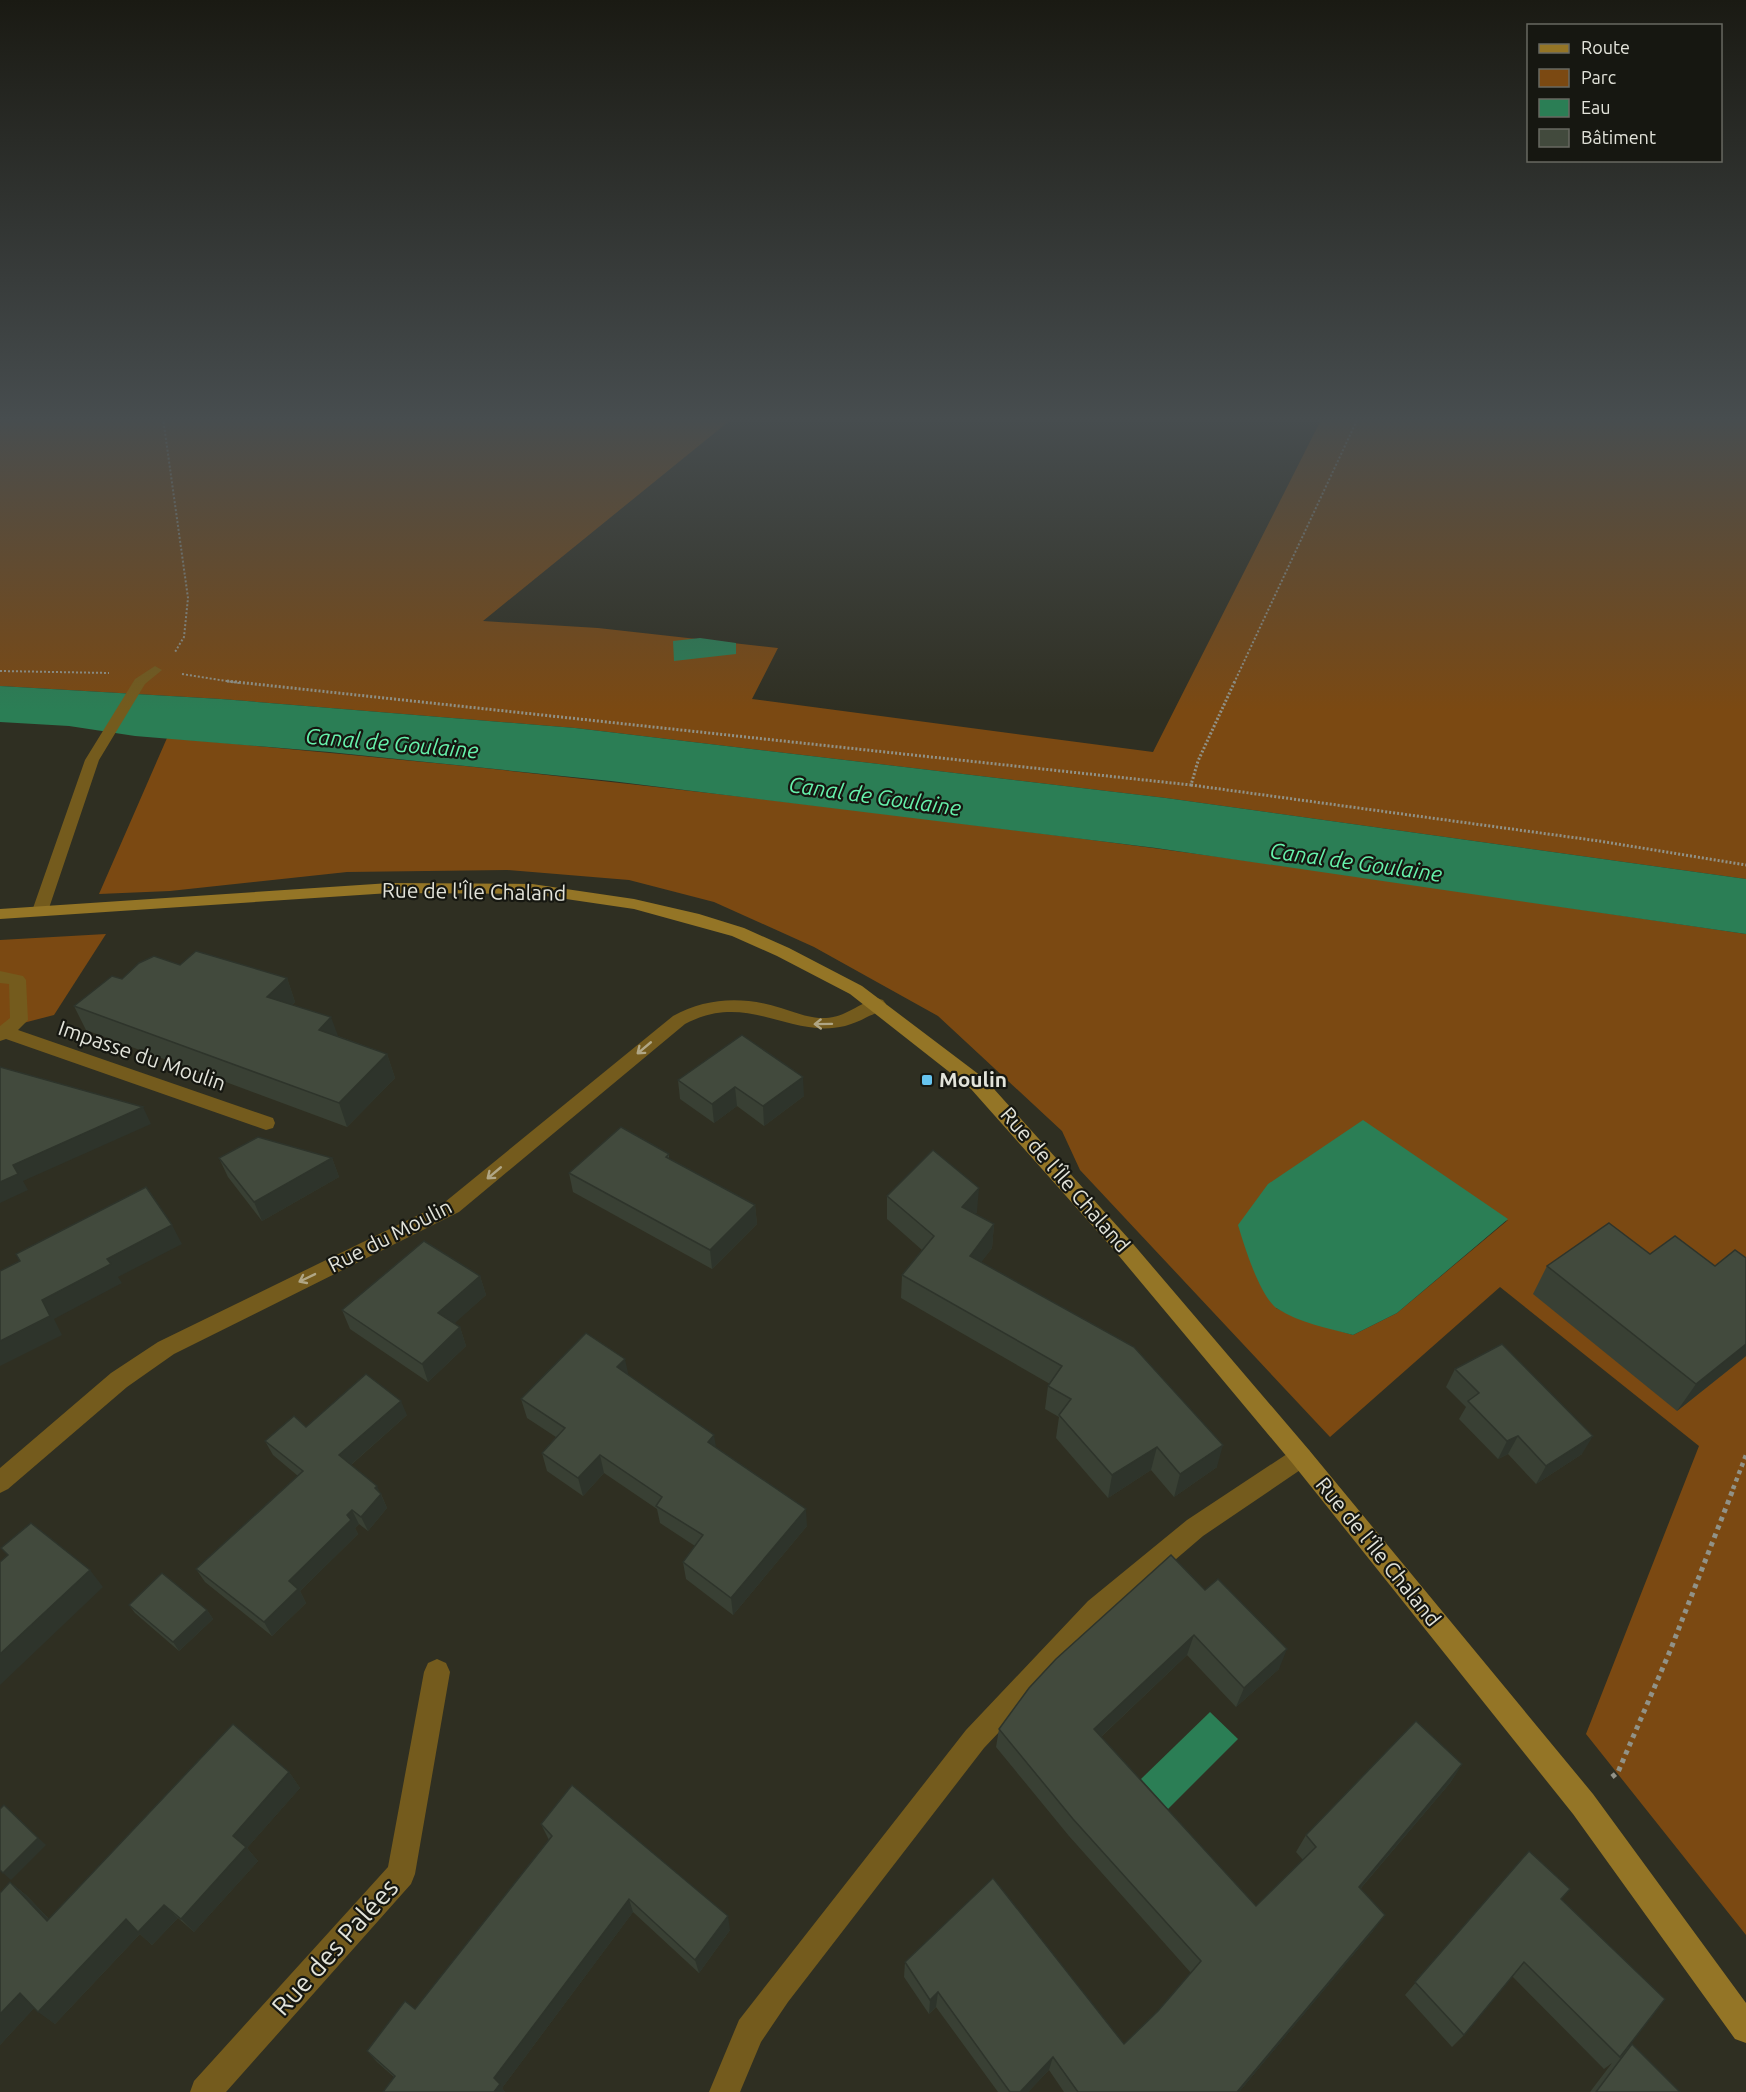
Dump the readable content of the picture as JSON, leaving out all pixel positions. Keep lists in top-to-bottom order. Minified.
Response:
{"streets":{"street":["Rue de l'Île Chaland","Impasse du Moulin","Rue du Moulin","Rue des Palées"]},"crossings":[["Rue de l'Île Chaland","Rue du Moulin"]],"one_way":["Rue du Moulin"],"water":["Canal de Goulaine"],"places":{"transit":["Moulin"]},"legend":["Route","Parc","Eau","Bâtiment"]}
